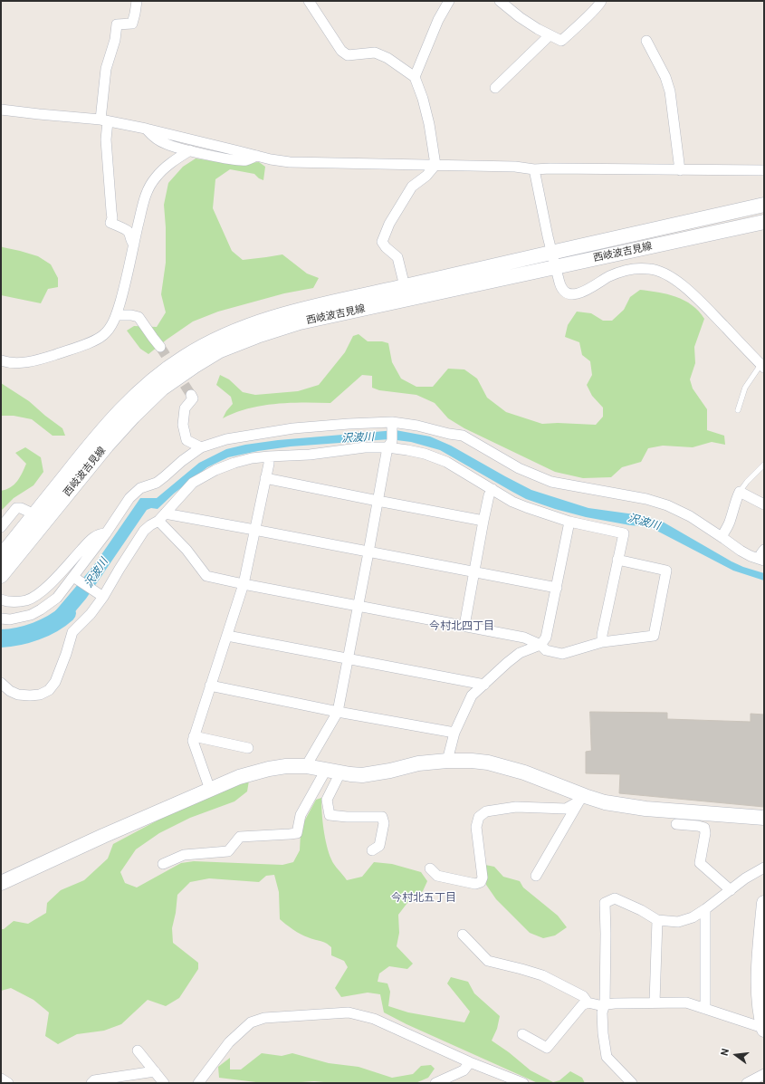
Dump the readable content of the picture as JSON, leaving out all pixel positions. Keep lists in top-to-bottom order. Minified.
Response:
{"streets":{"main road":["西岐波吉見線"]},"districts":["今村北四丁目","今村北五丁目"],"water":["沢波川"],"north":"left"}
